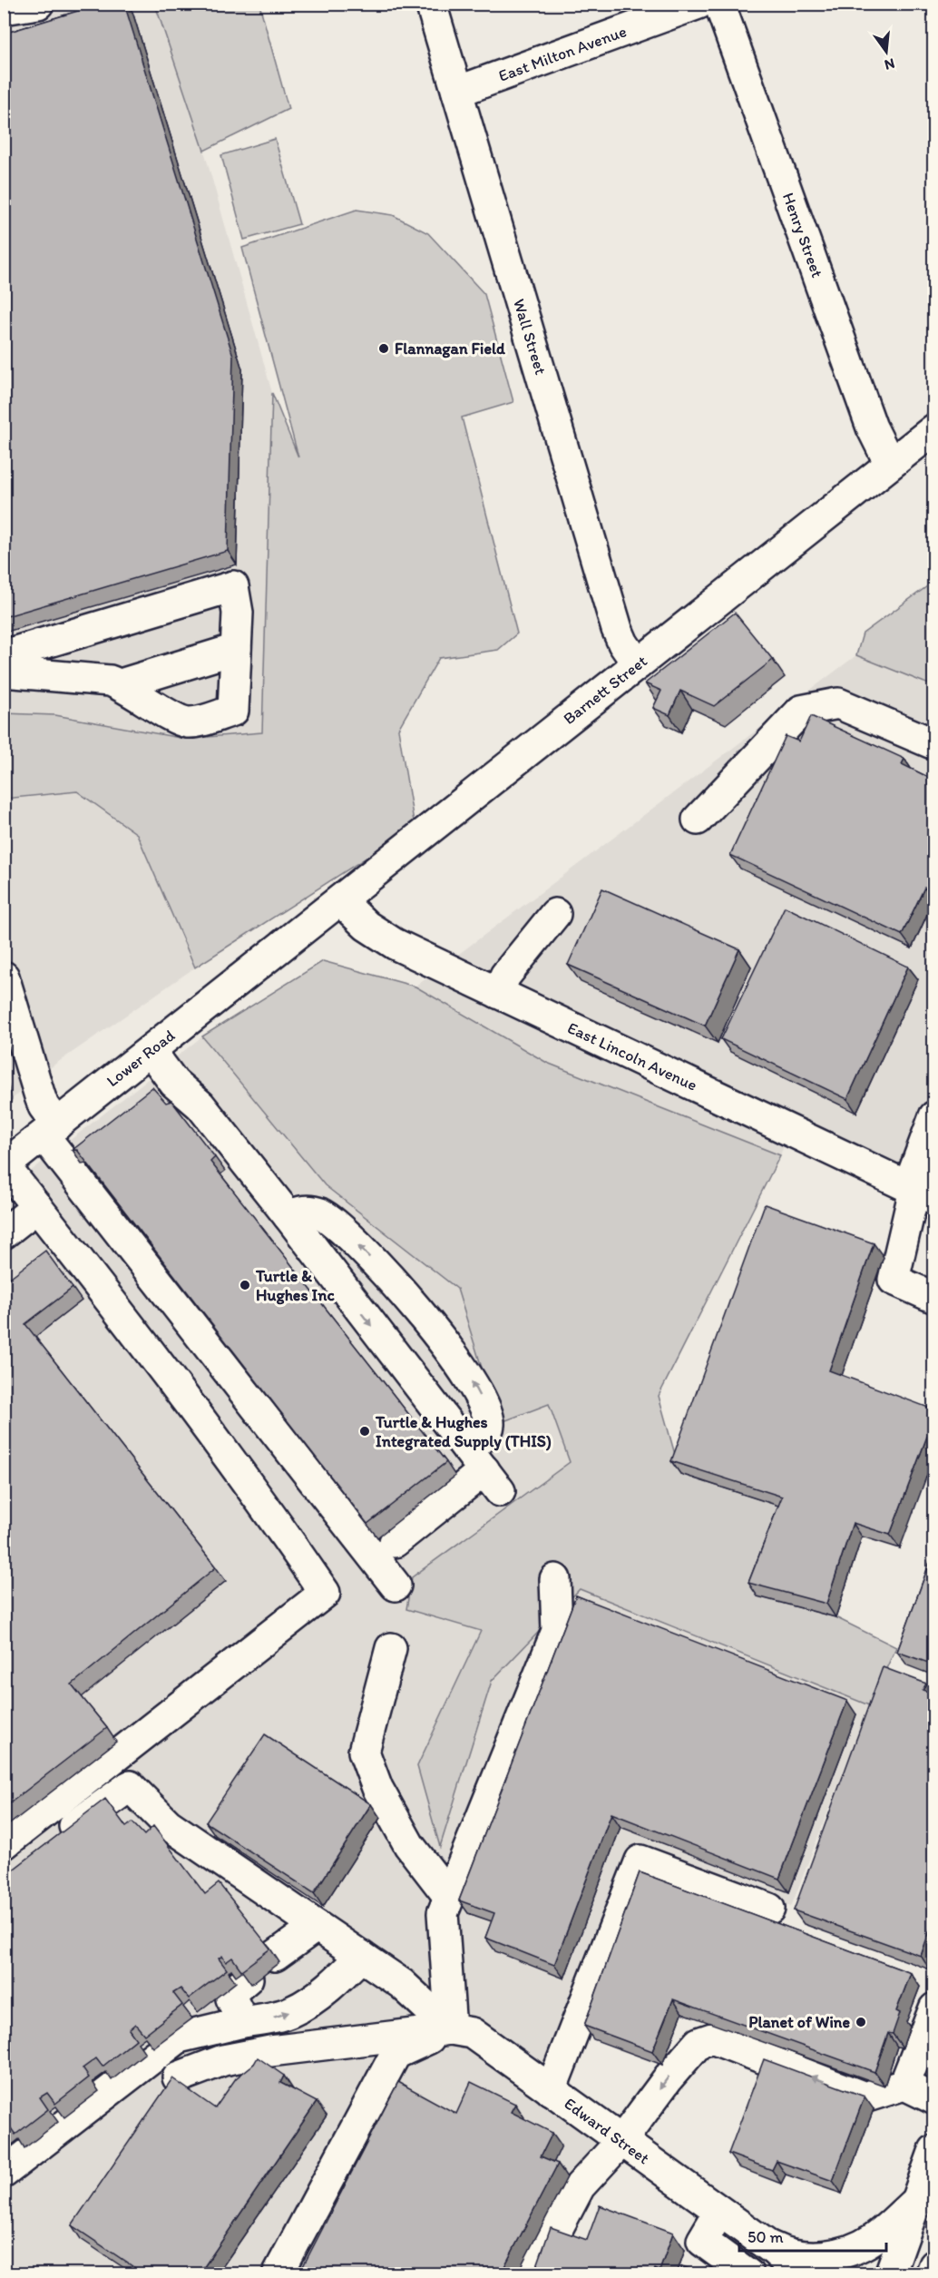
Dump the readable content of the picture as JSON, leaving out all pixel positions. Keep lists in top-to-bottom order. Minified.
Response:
{"streets":{"main road":["East Milton Avenue","Henry Street","Wall Street","Barnett Street","East Lincoln Avenue","Lower Road","Edward Street"]},"crossings":[["East Milton Avenue","Wall Street"],["Henry Street","Barnett Street"],["Wall Street","Barnett Street"],["Barnett Street","East Lincoln Avenue"],["Barnett Street","Lower Road"]],"places":["Flannagan Field","Turtle & Hughes Inc","Turtle & Hughes Integrated Supply (THIS)","Planet of Wine"],"scale_bar":"50 m","north":"bottom"}
